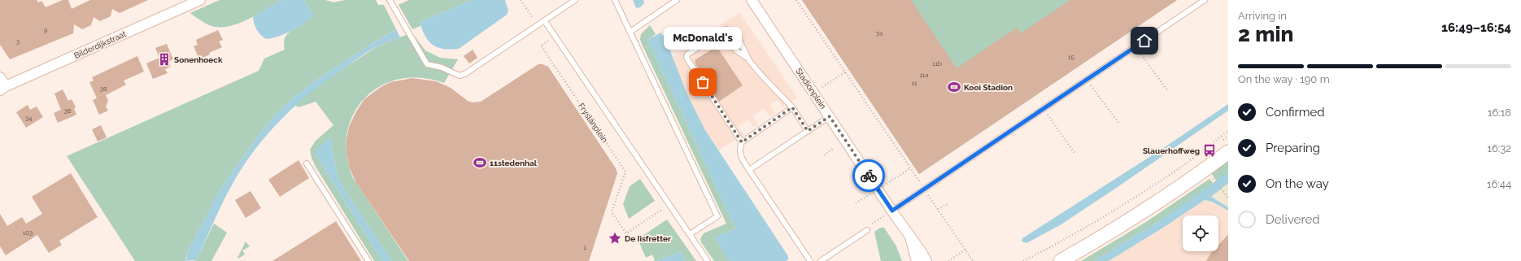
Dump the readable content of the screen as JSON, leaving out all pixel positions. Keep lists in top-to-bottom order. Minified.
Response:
{"streets":{"street":["Bilderdijkstraat","Stadionplein"],"lane":["Fryslânplein"]},"places":{"building":["Sonenhoeck"],"other":["McDonald's"],"sports":["Kooi Stadion","11stedenhal"],"bus stop":["Slauerhoffweg"],"place":["De Iisfretter"]},"house_numbers":["9","7a","3","15","11b","11a","11","38","36","34","103","1"],"page":{"heading":["2 min","Arriving in","16:49–16:54"],"bubble":"McDonald's","bar":"On the way · 190 m","list":[["Confirmed","16:18"],["Preparing","16:32"],["On the way","16:44"],"Delivered"]}}
